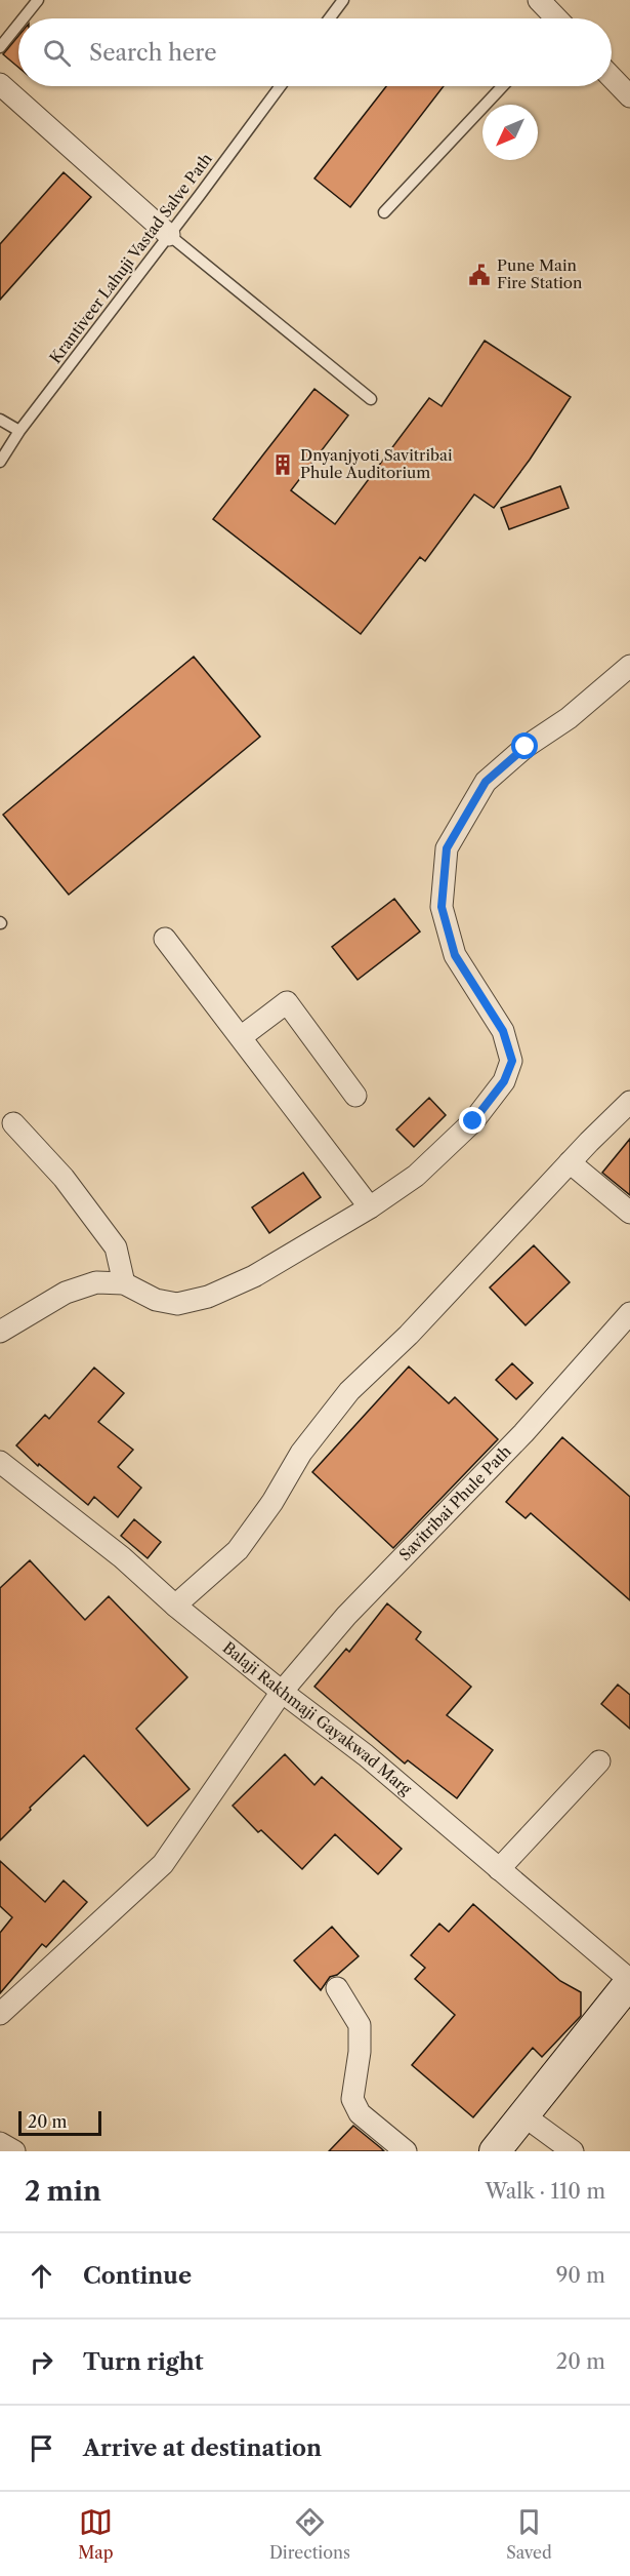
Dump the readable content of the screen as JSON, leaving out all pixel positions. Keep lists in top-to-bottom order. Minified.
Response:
{"streets":{"street":["Savitribai Phule Path","Balaji Rakhmaji Gayakwad Marg"],"lane":["Krantiveer Lahuji Vastad Salve Path"]},"crossings":[["Savitribai Phule Path","Balaji Rakhmaji Gayakwad Marg"]],"places":{"public building":["Pune Main Fire Station"],"building":["Dnyanjyoti Savitribai Phule Auditorium"]},"scale_bar":"20 m","north":"bottom left","page":{"search":"Search here","scale":"20 m","heading":["2 min","Walk · 110 m"],"list":[["Continue","90 m"],["Turn right","20 m"],"Arrive at destination"],"nav":["Map","Directions","Saved"]}}
